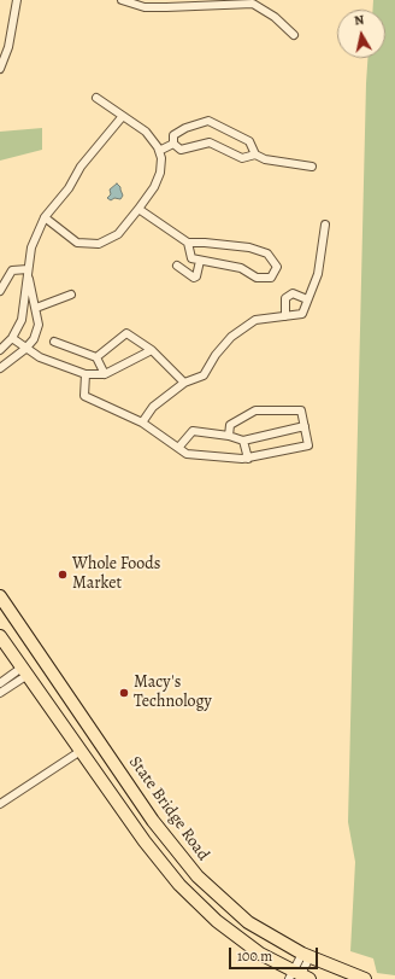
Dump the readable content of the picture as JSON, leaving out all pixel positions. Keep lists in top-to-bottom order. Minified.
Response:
{"streets":{"highway":["State Bridge Road"]},"places":["Whole Foods Market","Macy's Technology"],"scale_bar":"100 m","north":"top"}
